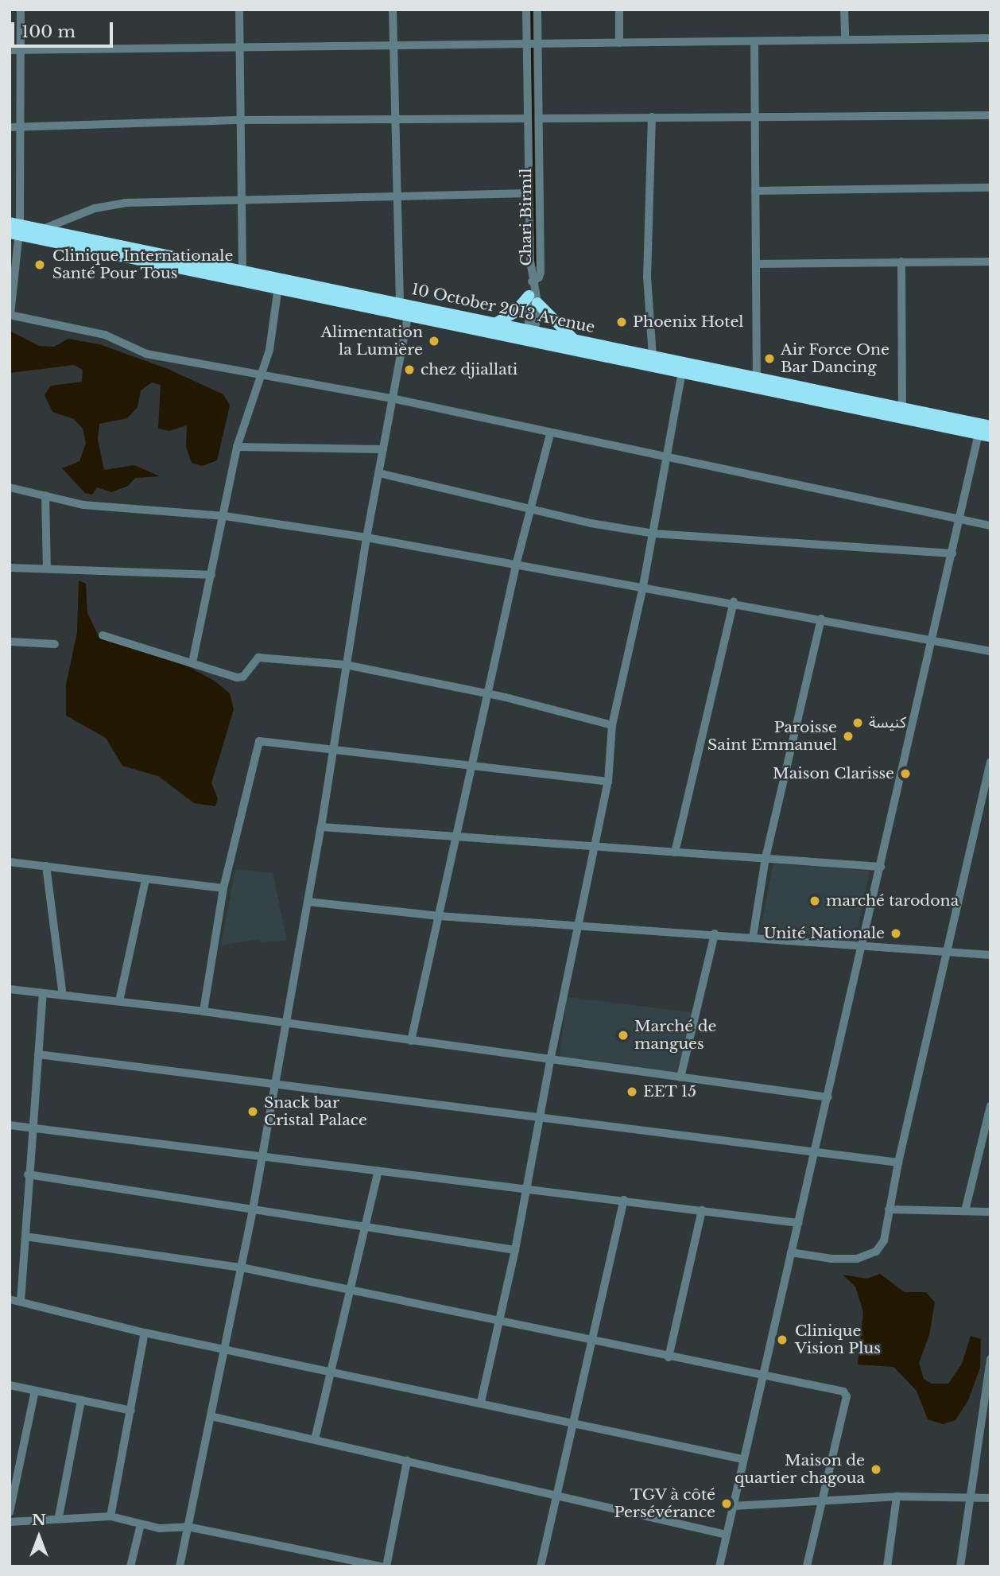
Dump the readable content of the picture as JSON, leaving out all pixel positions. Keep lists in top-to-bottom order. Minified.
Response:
{"streets":{"highway":["10 October 2013 Avenue"],"street":["Chari Birmil"]},"places":["Clinique Internationale Santé Pour Tous","Phoenix Hotel","Alimentation la Lumière","Air Force One Bar Dancing","chez djiallati","كنيسة","Paroisse Saint Emmanuel","Maison Clarisse","marché tarodona","Unité Nationale","Marché de mangues","EET 15","Snack bar Cristal Palace","Clinique Vision Plus","Maison de quartier chagoua","TGV à côté Persévérance"],"scale_bar":"100 m","north":"top"}
